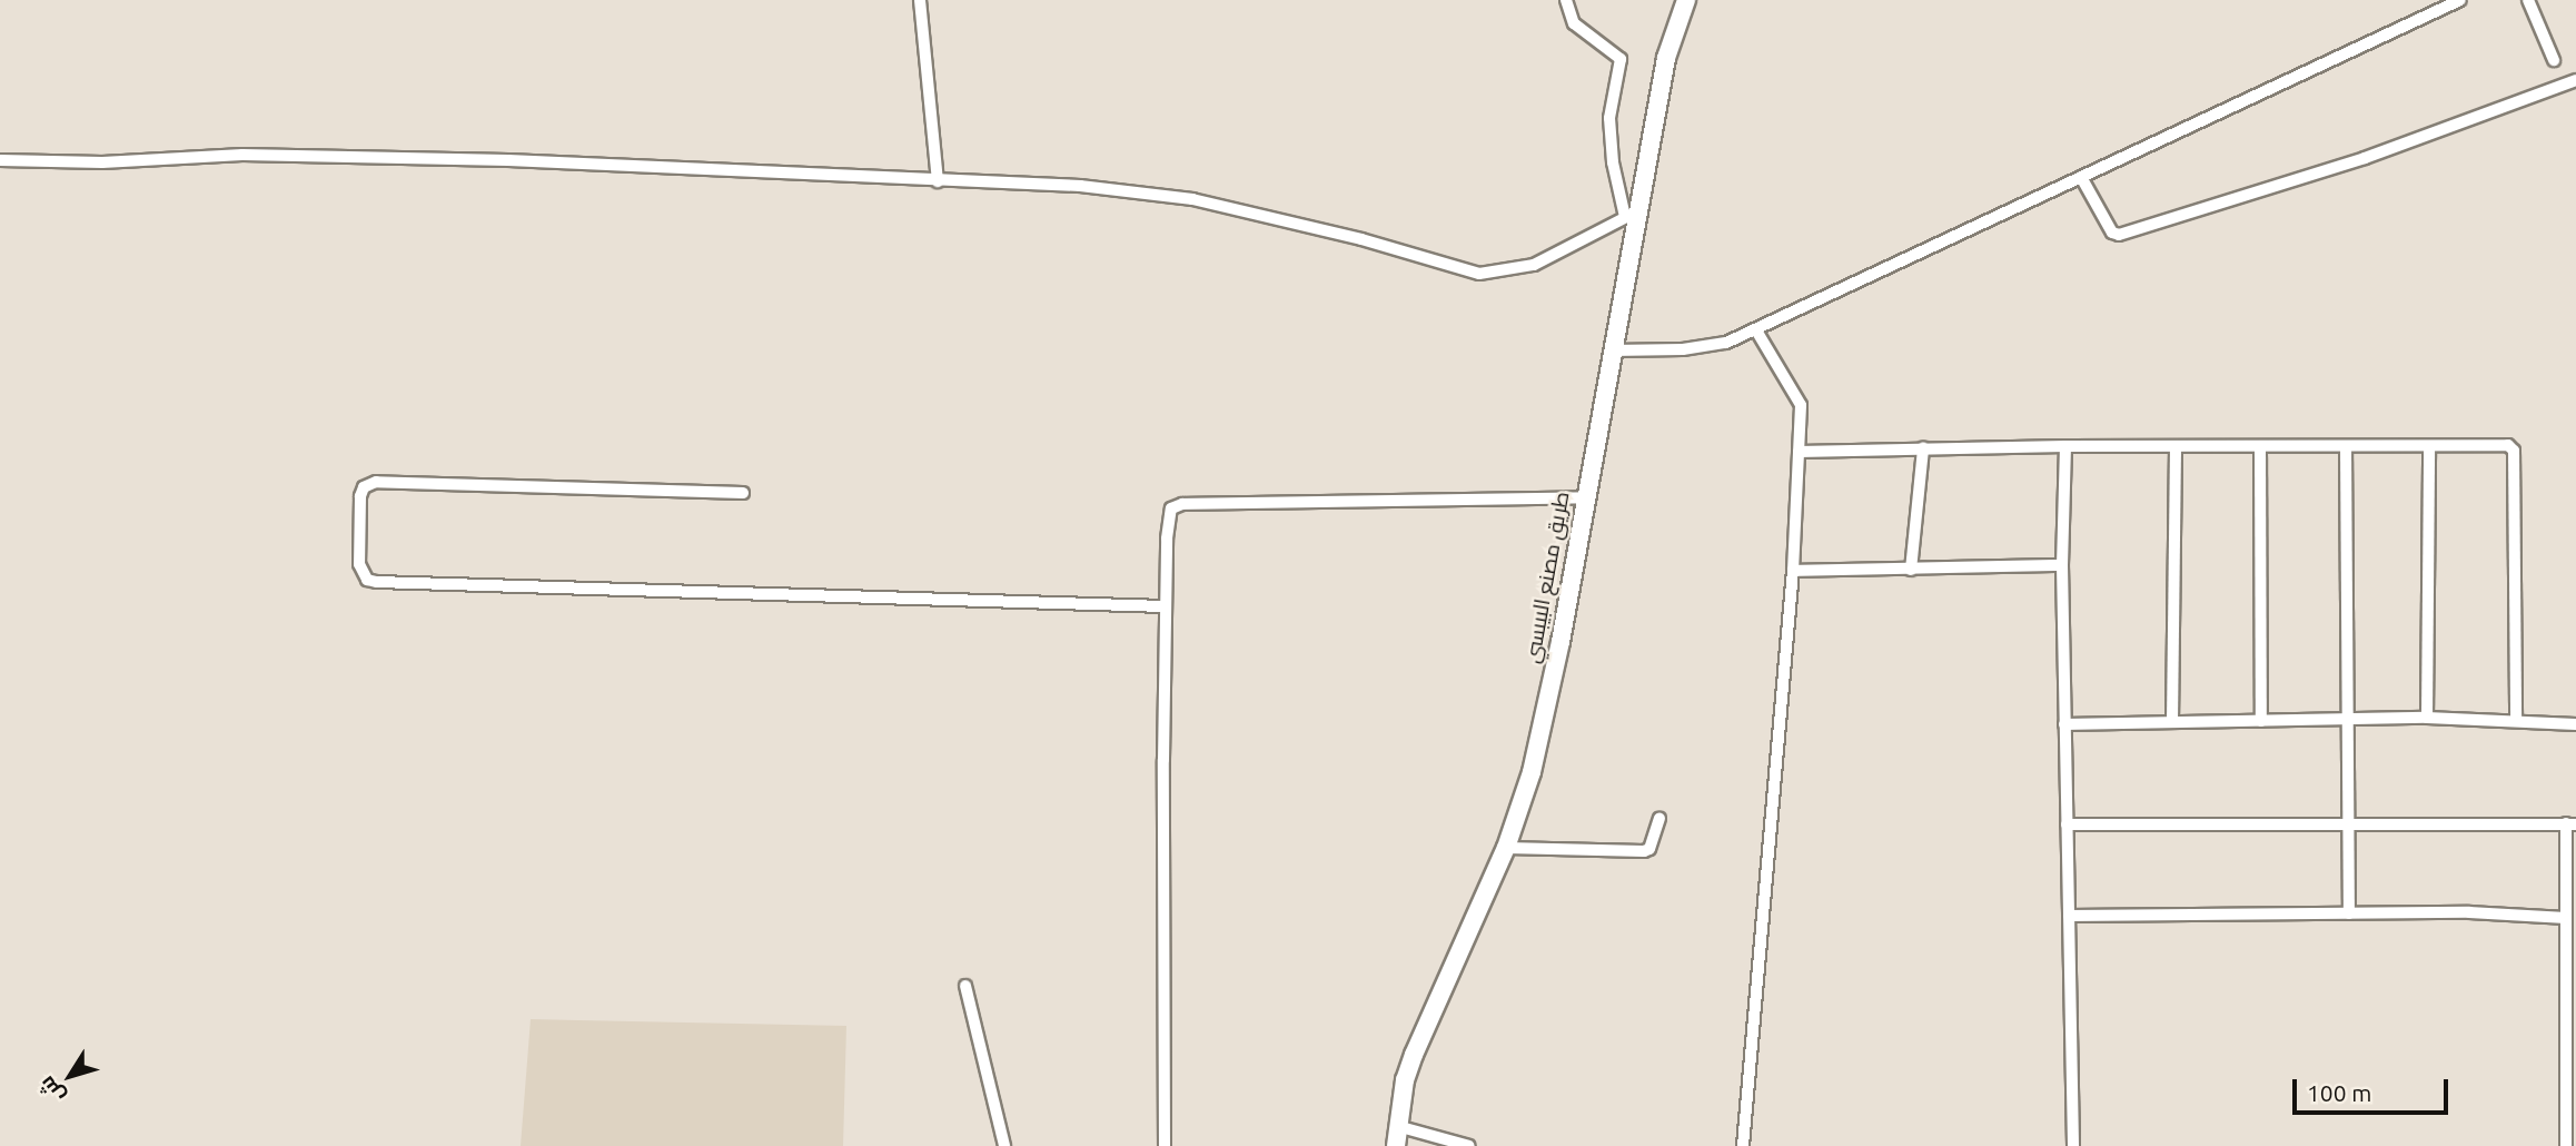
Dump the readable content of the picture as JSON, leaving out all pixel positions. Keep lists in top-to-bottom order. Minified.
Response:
{"streets":{"main road":["طريق مصنع البيبسي"]},"scale_bar":"100 m","north":"bottom left"}
